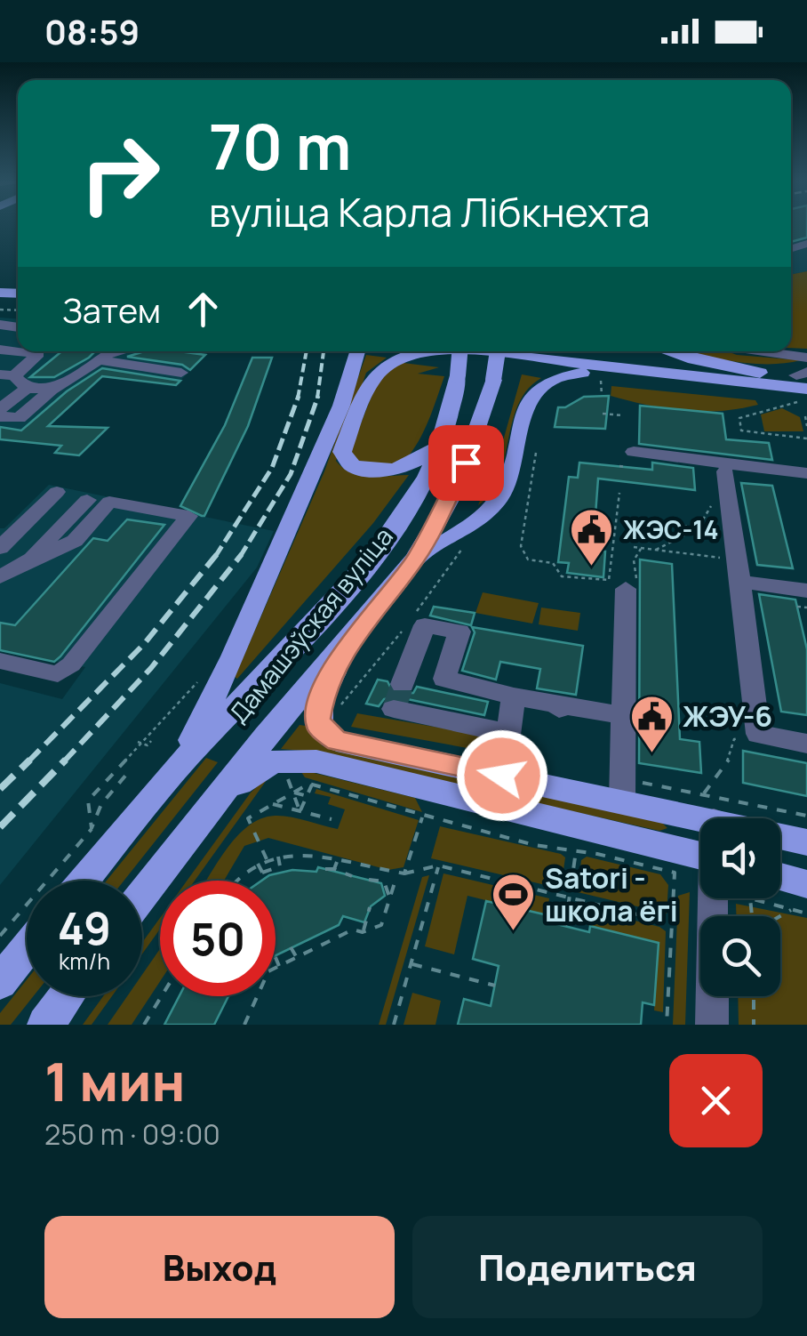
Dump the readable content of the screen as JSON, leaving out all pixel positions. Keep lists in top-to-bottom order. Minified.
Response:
{"streets":{"main road":["Дамашэўская вуліца"]},"places":{"public building":["ЖЭС-14","ЖЭУ-6"],"sports":["Satori - школа ёгі"]},"page":{"status":"08:59","turn":["70 m","вуліца Карла Лібкнехта"],"then":"Затем","speed":"49 km/h","limit":"50","heading":["1 мин","250 m · 09:00"],"buttons":["Выход","Поделиться"]}}
